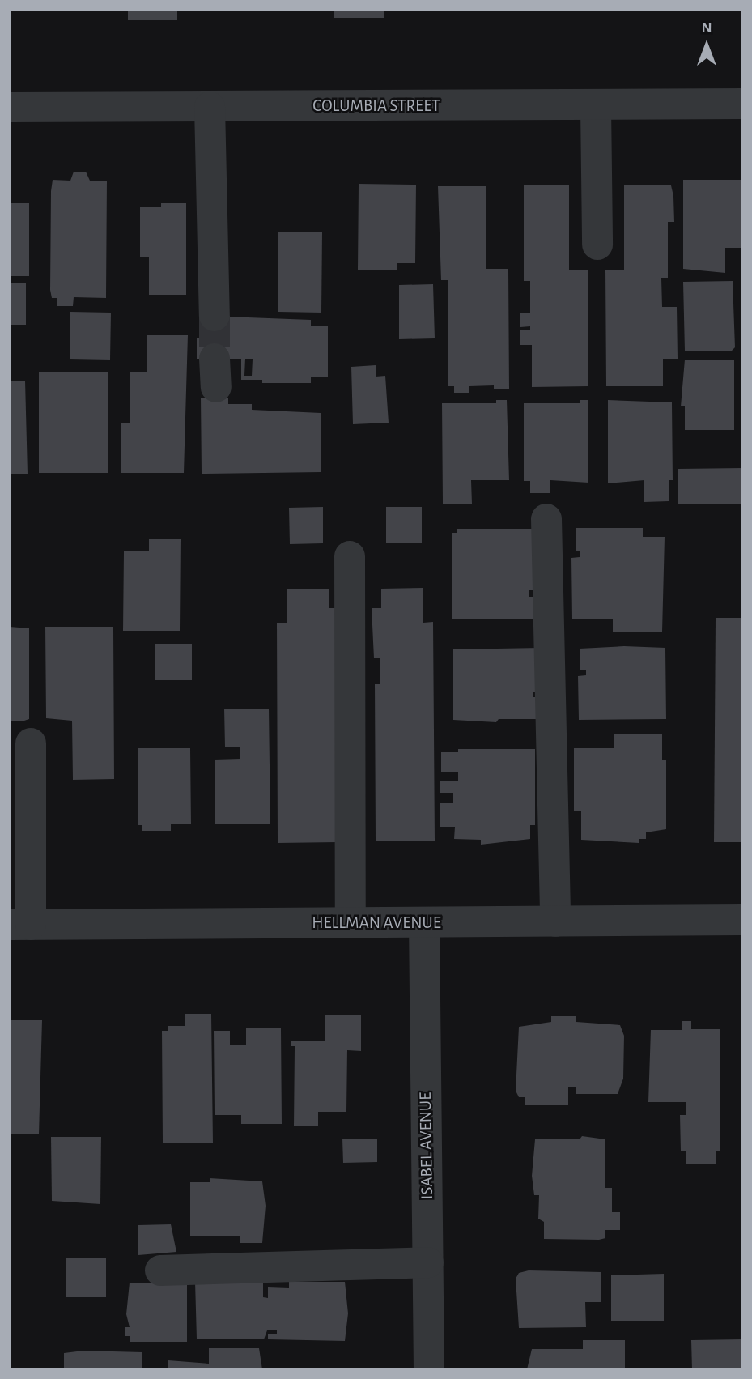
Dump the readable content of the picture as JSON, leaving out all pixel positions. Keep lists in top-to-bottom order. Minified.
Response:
{"streets":{"street":["COLUMBIA STREET","HELLMAN AVENUE","ISABEL AVENUE"]},"crossings":[["HELLMAN AVENUE","ISABEL AVENUE"]],"north":"top"}
